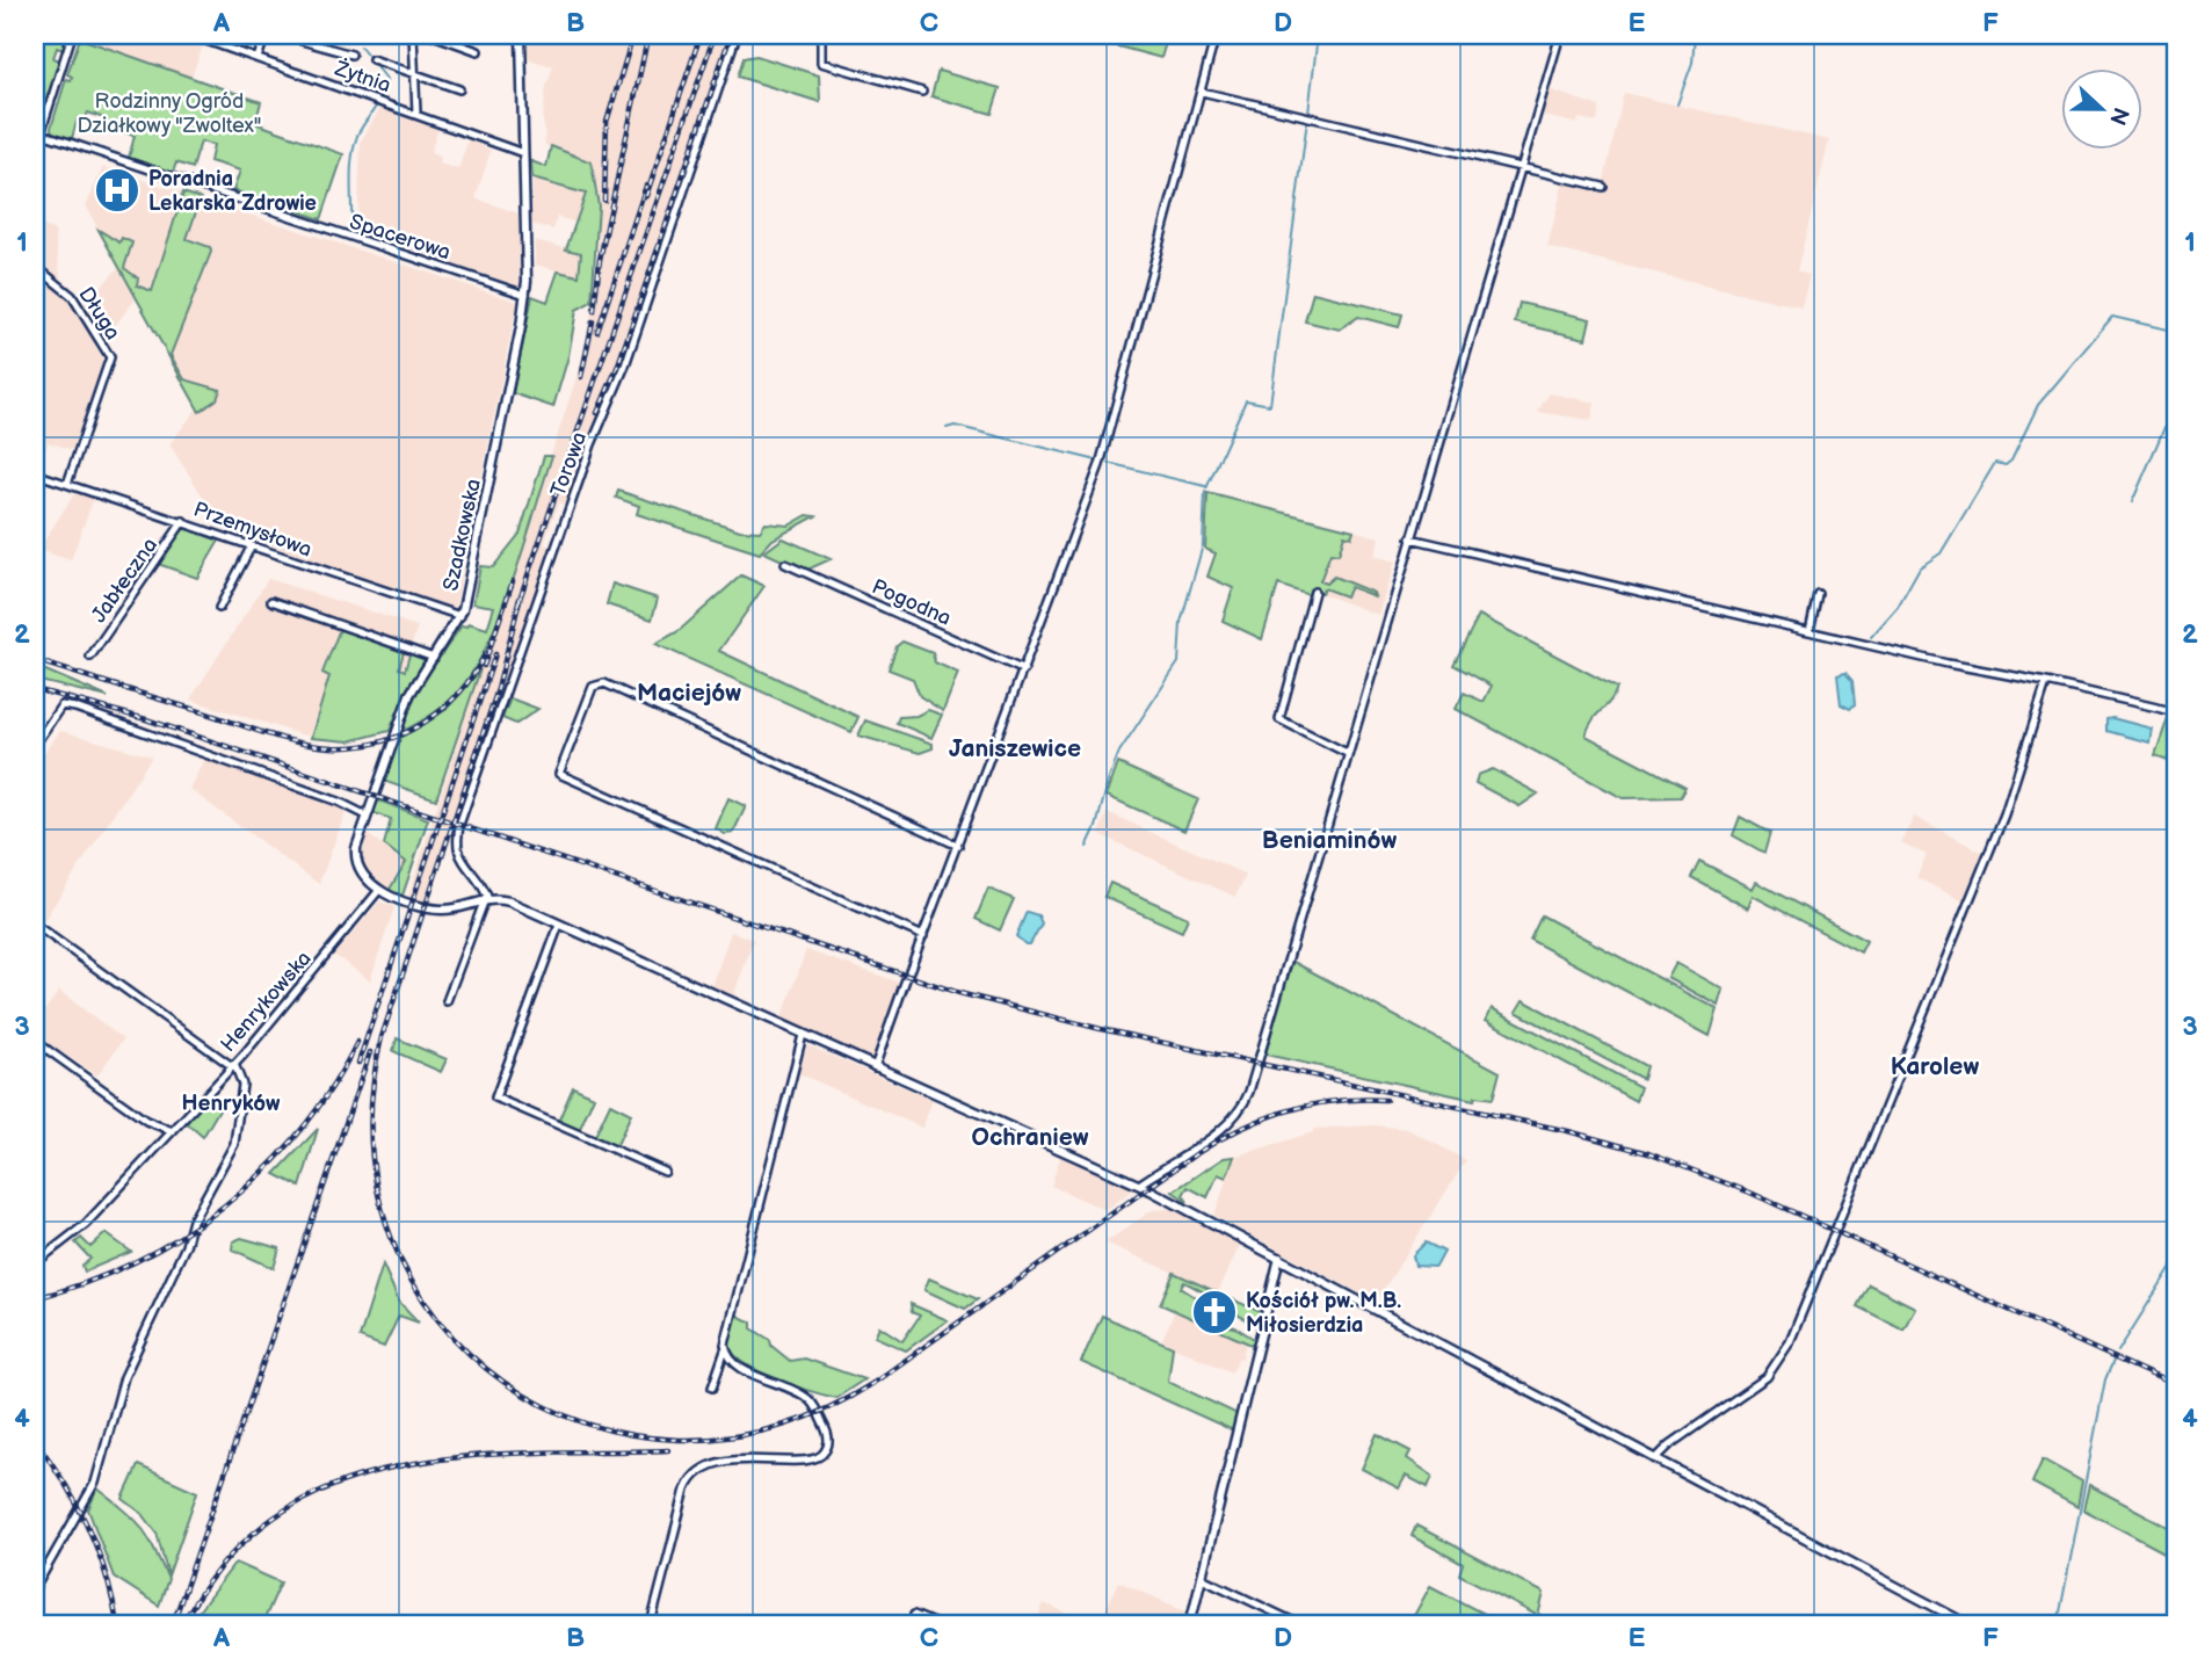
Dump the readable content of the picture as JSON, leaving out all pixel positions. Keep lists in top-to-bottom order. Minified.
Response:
{"streets":{"street":["Żytnia","Spacerowa","Długa","Torowa","Przemysłowa","Szadkowska","Jabłeczna","Pogodna","Henrykowska"]},"crossings":[["Żytnia","Szadkowska"],["Spacerowa","Szadkowska"],["Długa","Przemysłowa"],["Przemysłowa","Szadkowska"],["Przemysłowa","Jabłeczna"],["Szadkowska","Henrykowska"]],"districts":["Maciejów","Janiszewice","Beniaminów","Karolew","Henryków","Ochraniew"],"parks":["Rodzinny Ogród Działkowy \"Zwoltex\""],"places":{"hospital":["Poradnia Lekarska Zdrowie"],"church":["Kościół pw. M.B. Miłosierdzia"]},"north":"right","grid":{"columns":["A","B","C","D","E","F"],"rows":["1","2","3","4"]}}
